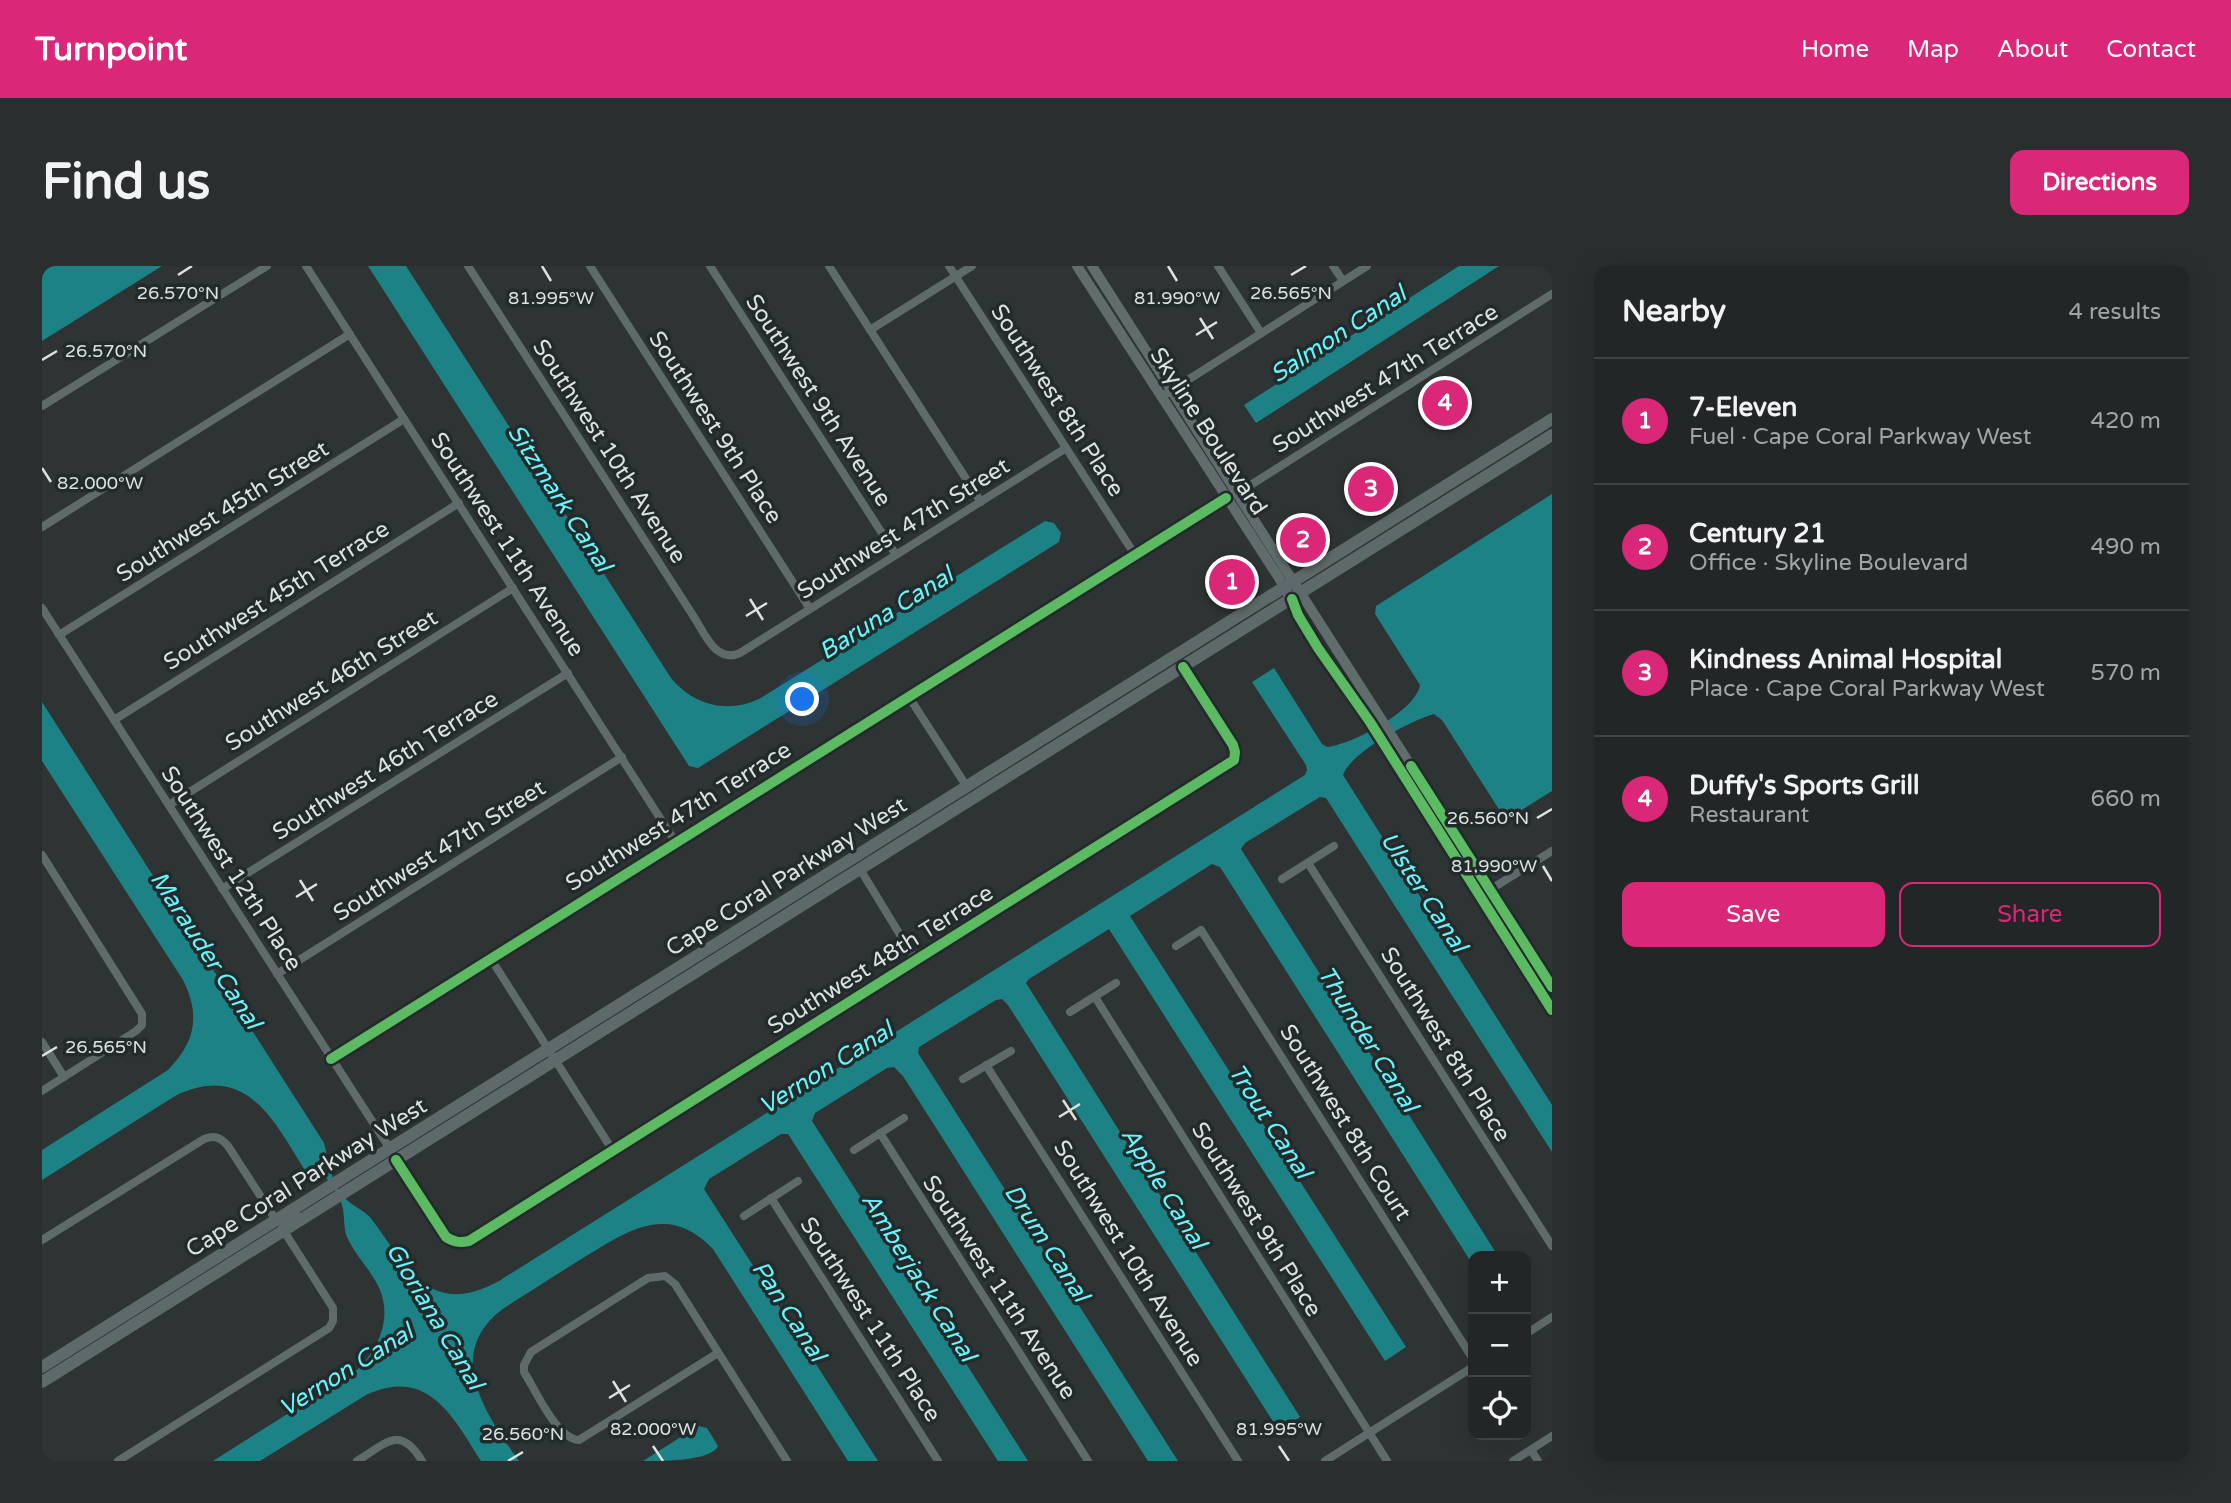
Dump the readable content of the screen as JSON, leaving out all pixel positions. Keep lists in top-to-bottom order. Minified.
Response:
{"streets":{"main road":["Cape Coral Parkway West"],"street":["Southwest 47th Terrace","Southwest 9th Avenue","Southwest 8th Place","Southwest 9th Place","Skyline Boulevard","Southwest 10th Avenue","Southwest 45th Street","Southwest 47th Street","Southwest 11th Avenue","Southwest 45th Terrace","Southwest 46th Street","Southwest 46th Terrace","Southwest 12th Place","Southwest 48th Terrace","Southwest 8th Court","Southwest 11th Place"]},"crossings":[["Southwest 47th Terrace","Southwest 8th Place"],["Southwest 47th Terrace","Skyline Boulevard"],["Southwest 47th Terrace","Southwest 11th Avenue"],["Southwest 47th Terrace","Southwest 12th Place"],["Southwest 9th Avenue","Southwest 47th Street"],["Southwest 8th Place","Southwest 47th Street"],["Southwest 9th Place","Southwest 47th Street"],["Skyline Boulevard","Cape Coral Parkway West"],["Southwest 10th Avenue","Southwest 47th Street"],["Southwest 45th Street","Southwest 11th Avenue"],["Southwest 45th Street","Southwest 12th Place"],["Southwest 47th Street","Southwest 11th Avenue"],["Southwest 47th Street","Southwest 12th Place"],["Southwest 11th Avenue","Southwest 45th Terrace"],["Southwest 11th Avenue","Southwest 46th Street"],["Southwest 11th Avenue","Southwest 46th Terrace"],["Southwest 45th Terrace","Southwest 12th Place"],["Southwest 46th Street","Southwest 12th Place"],["Southwest 46th Terrace","Southwest 12th Place"],["Southwest 12th Place","Cape Coral Parkway West"],["Southwest 12th Place","Southwest 48th Terrace"],["Cape Coral Parkway West","Southwest 48th Terrace"]],"water":["Salmon Canal","Sitzmark Canal","Baruna Canal","Ulster Canal","Marauder Canal","Thunder Canal","Vernon Canal","Trout Canal","Apple Canal","Drum Canal","Amberjack Canal","Pan Canal","Gloriana Canal"],"page":{"header":"Turnpoint","nav":["Home","Map","About","Contact"],"buttons":["Directions",["Save","Share"]],"title":"Find us","heading":["Nearby","4 results"],"list":[{"mark":"1","name":"7-Eleven","note":"Fuel · Cape Coral Parkway West","value":"420 m"},{"mark":"2","name":"Century 21","note":"Office · Skyline Boulevard","value":"490 m"},{"mark":"3","name":"Kindness Animal Hospital","note":"Place · Cape Coral Parkway West","value":"570 m"},{"mark":"4","name":"Duffy's Sports Grill","note":"Restaurant","value":"660 m"}],"pins":["4","3","2","1"],"map_buttons":["+","−"]},"coordinates":["26.570°N","26.565°N","81.995°W","81.990°W","82.000°W","26.560°N"]}
